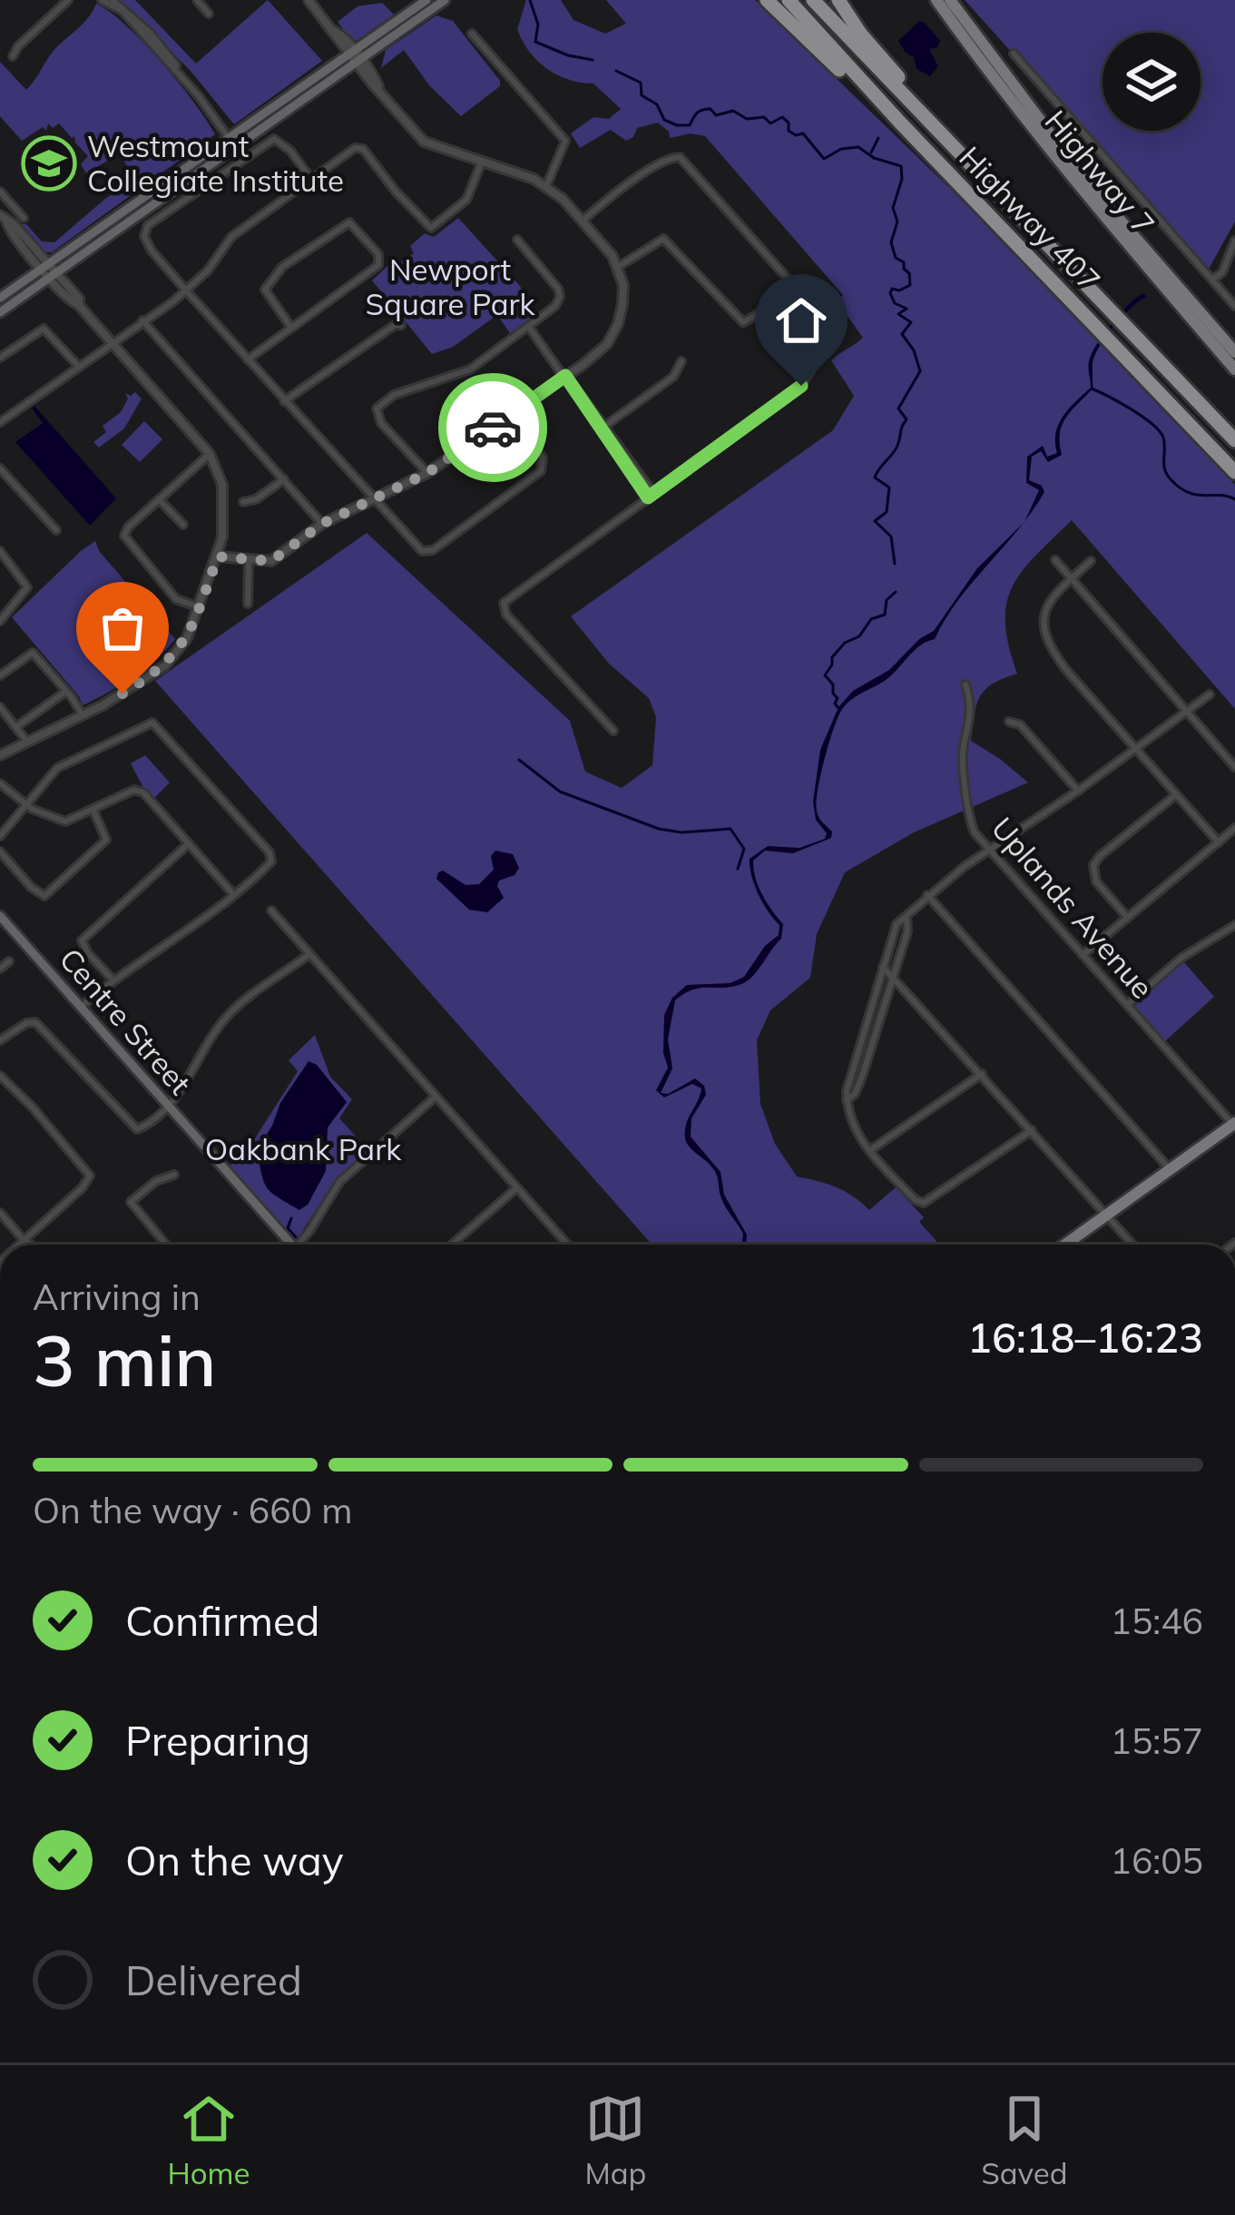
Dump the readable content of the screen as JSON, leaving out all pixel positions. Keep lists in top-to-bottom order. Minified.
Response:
{"streets":{"highway":["Highway 407"],"main road":["Highway 7","Centre Street"],"street":["Uplands Avenue"]},"parks":["Newport Square Park","Oakbank Park"],"places":{"school or university":["Westmount Collegiate Institute"]},"page":{"heading":["3 min","Arriving in","16:18–16:23"],"bar":"On the way · 660 m","list":[["Confirmed","15:46"],["Preparing","15:57"],["On the way","16:05"],"Delivered"],"tabs":["Home","Map","Saved"]}}
